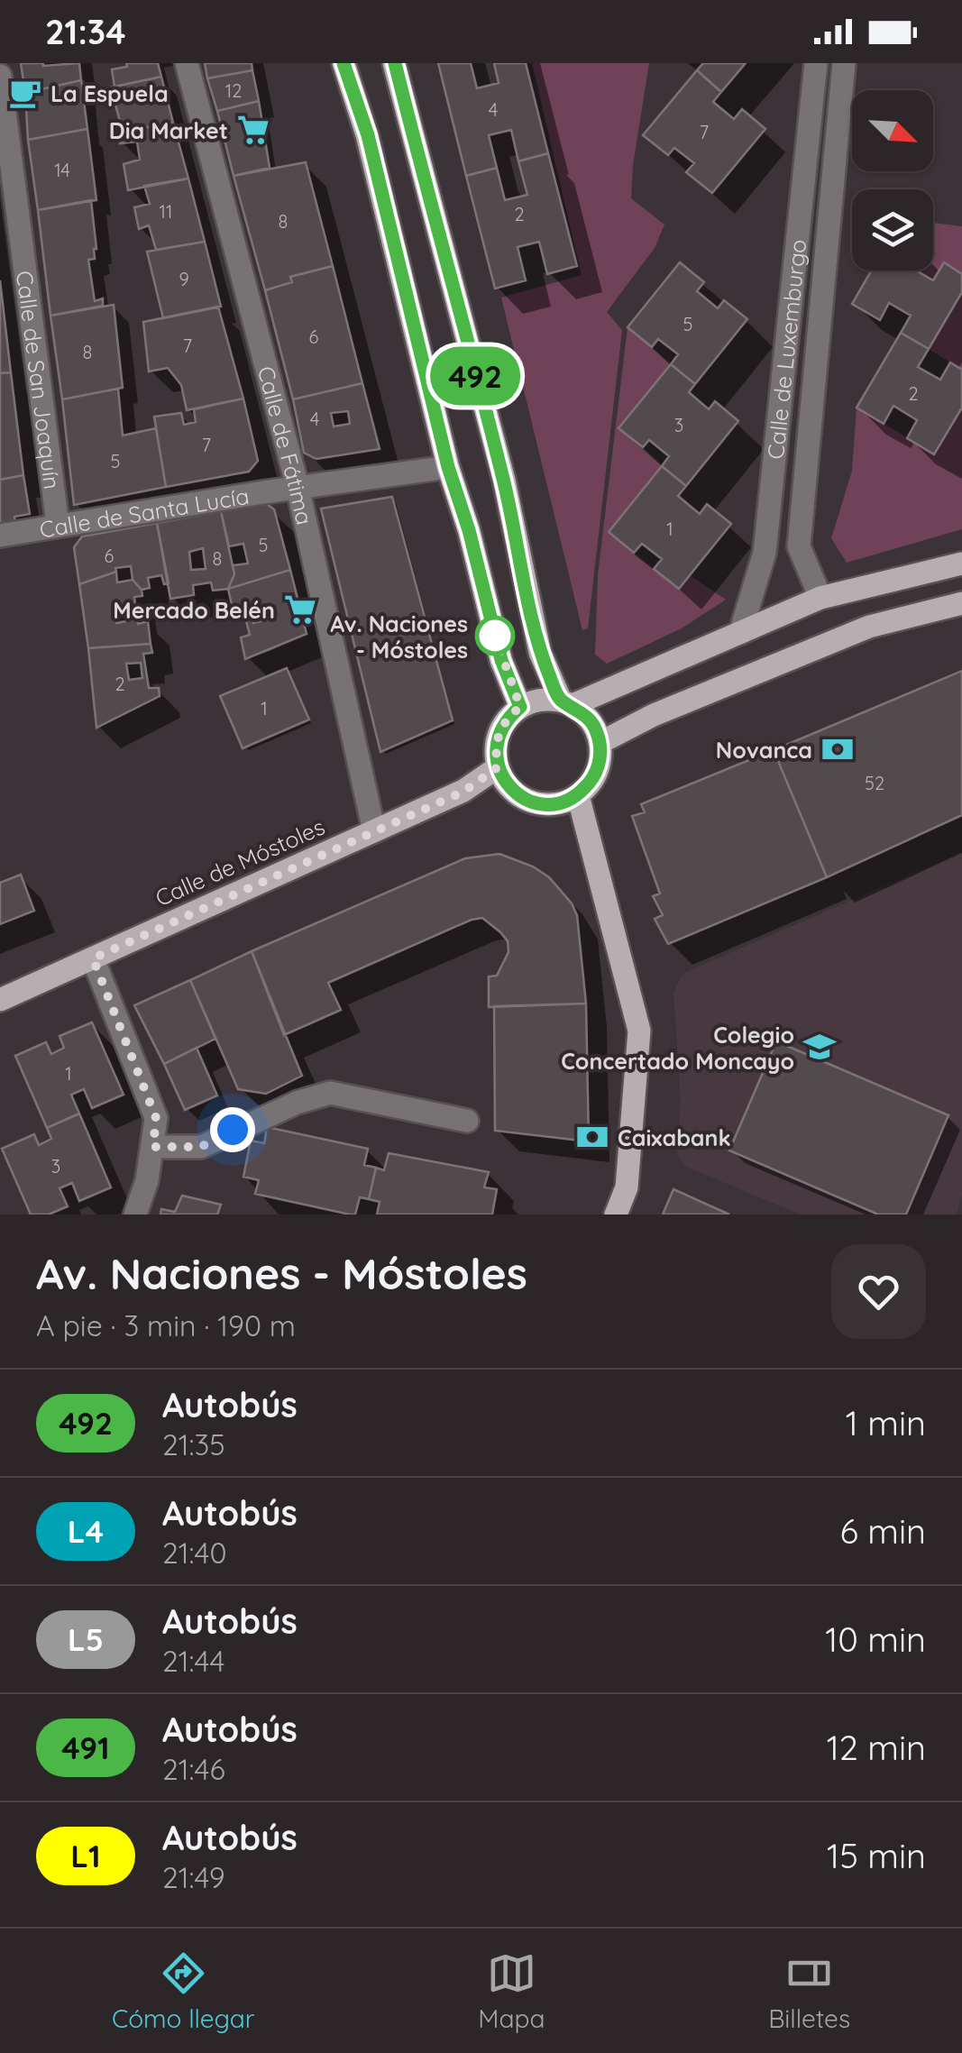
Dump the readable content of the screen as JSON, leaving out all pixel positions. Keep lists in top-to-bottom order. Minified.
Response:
{"streets":{"main road":["Calle de Móstoles"],"street":["Calle de Luxemburgo","Calle de San Joaquín","Calle de Fátima","Calle de Santa Lucía"]},"crossings":[["Calle de San Joaquín","Calle de Santa Lucía"],["Calle de Fátima","Calle de Santa Lucía"],["Calle de Fátima","Calle de Móstoles"]],"places":{"cafe":["La Espuela"],"supermarket":["Dia Market","Mercado Belén"],"other":["Av. Naciones - Móstoles"],"bank":["Novanca","Caixabank"],"school or university":["Colegio Concertado Moncayo"]},"lines":["bus line 492"],"house_numbers":["12","4","7","14","11","2","8","9","5","6","7","8","2","4","3","7","5","1","5","6","8","2","1","52","1","3"],"north":"bottom right","page":{"status":"21:34","on_map":"492","heading":["Av. Naciones - Móstoles","A pie · 3 min · 190 m"],"list":[{"mark":"492","name":"Autobús","note":"21:35","value":"1 min"},{"mark":"L4","name":"Autobús","note":"21:40","value":"6 min"},{"mark":"L5","name":"Autobús","note":"21:44","value":"10 min"},{"mark":"491","name":"Autobús","note":"21:46","value":"12 min"},{"mark":"L1","name":"Autobús","note":"21:49","value":"15 min"}],"tabs":["Cómo llegar","Mapa","Billetes"]}}
